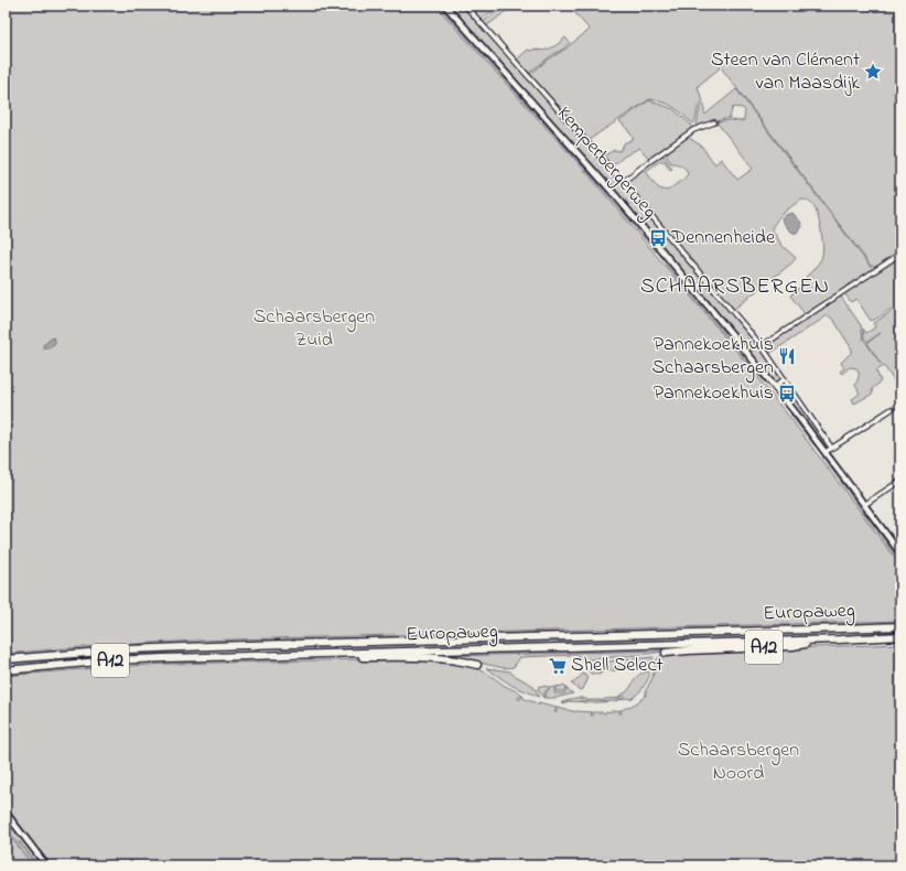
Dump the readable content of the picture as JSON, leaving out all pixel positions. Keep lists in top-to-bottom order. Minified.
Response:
{"streets":{"highway":["Europaweg","A12"],"main road":["Kemperbergerweg"]},"crossings":[["Europaweg","A12"]],"districts":["SCHAARSBERGEN"],"parks":["Schaarsbergen Zuid","Schaarsbergen Noord"],"places":{"place":["Steen van Clément van Maasdijk"],"bus stop":["Dennenheide","Pannekoekhuis"],"restaurant":["Pannekoekhuis Schaarsbergen"],"supermarket":["Shell Select"]}}
